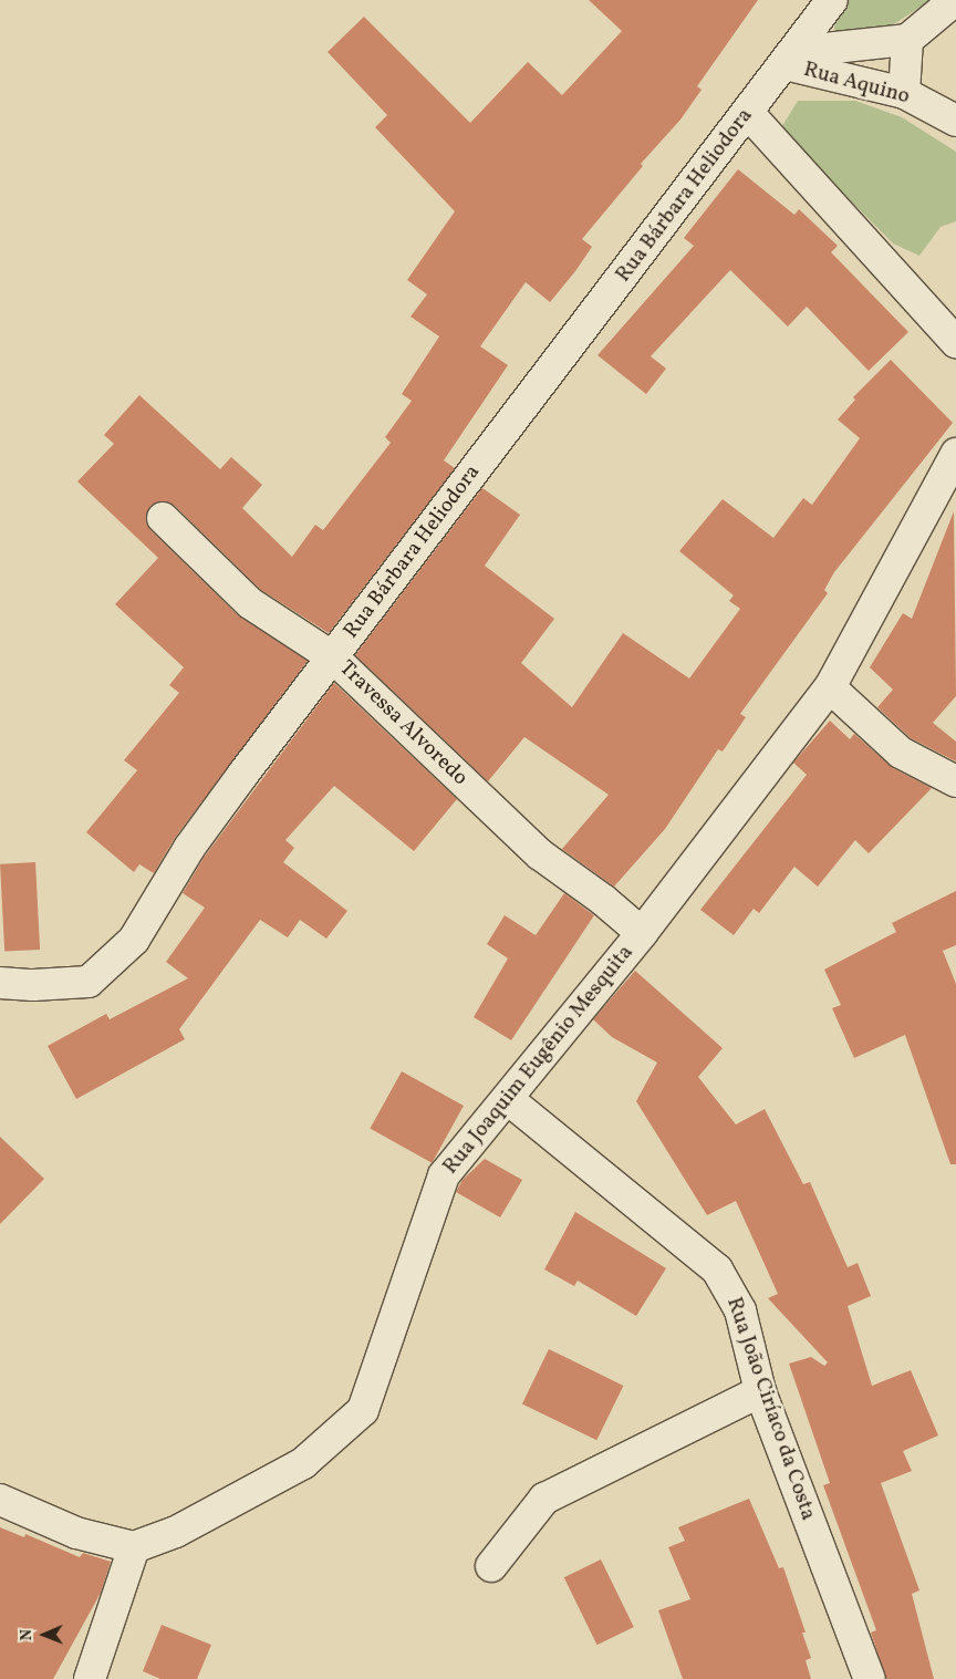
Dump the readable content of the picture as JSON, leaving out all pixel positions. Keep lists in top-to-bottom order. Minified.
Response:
{"streets":{"street":["Rua Aquino","Rua Bárbara Heliodora","Travessa Alvoredo","Rua Joaquim Eugênio Mesquita","Rua João Ciríaco da Costa"]},"crossings":[["Rua Aquino","Rua Bárbara Heliodora"],["Rua Bárbara Heliodora","Travessa Alvoredo"],["Travessa Alvoredo","Rua Joaquim Eugênio Mesquita"],["Rua Joaquim Eugênio Mesquita","Rua João Ciríaco da Costa"]],"north":"left"}
